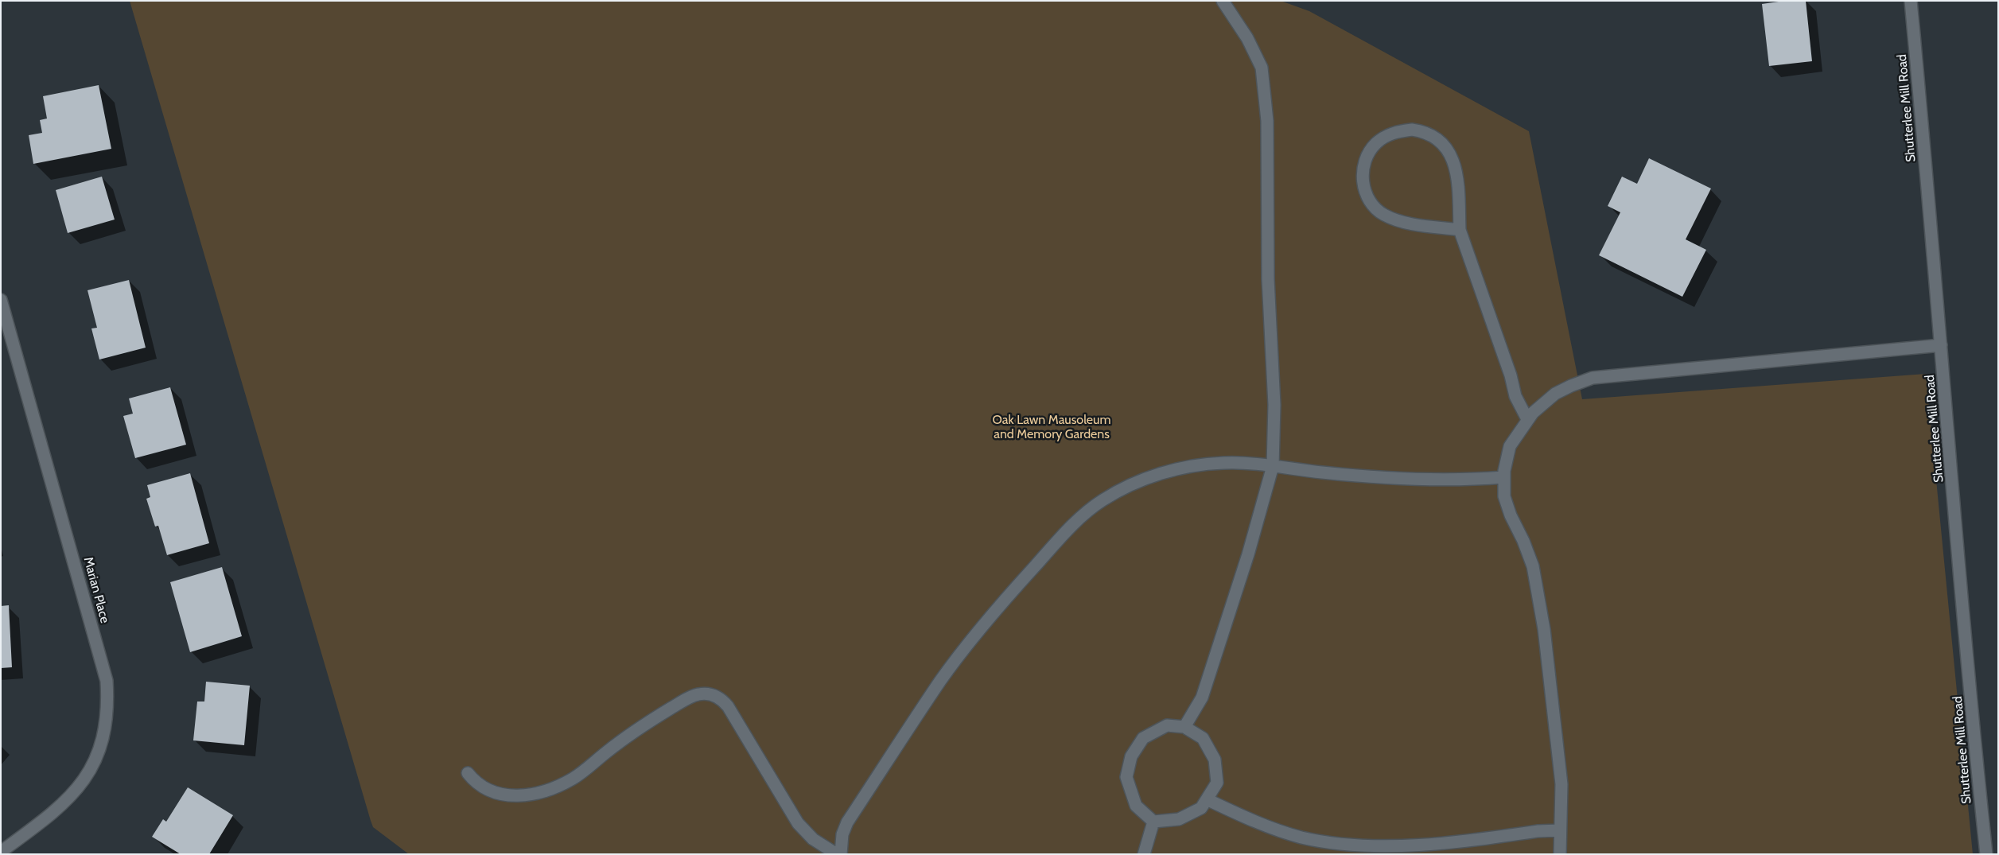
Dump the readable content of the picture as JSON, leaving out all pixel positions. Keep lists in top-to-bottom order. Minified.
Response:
{"streets":{"street":["Shutterlee Mill Road","Marian Place"]},"parks":["Oak Lawn Mausoleum and Memory Gardens"]}
